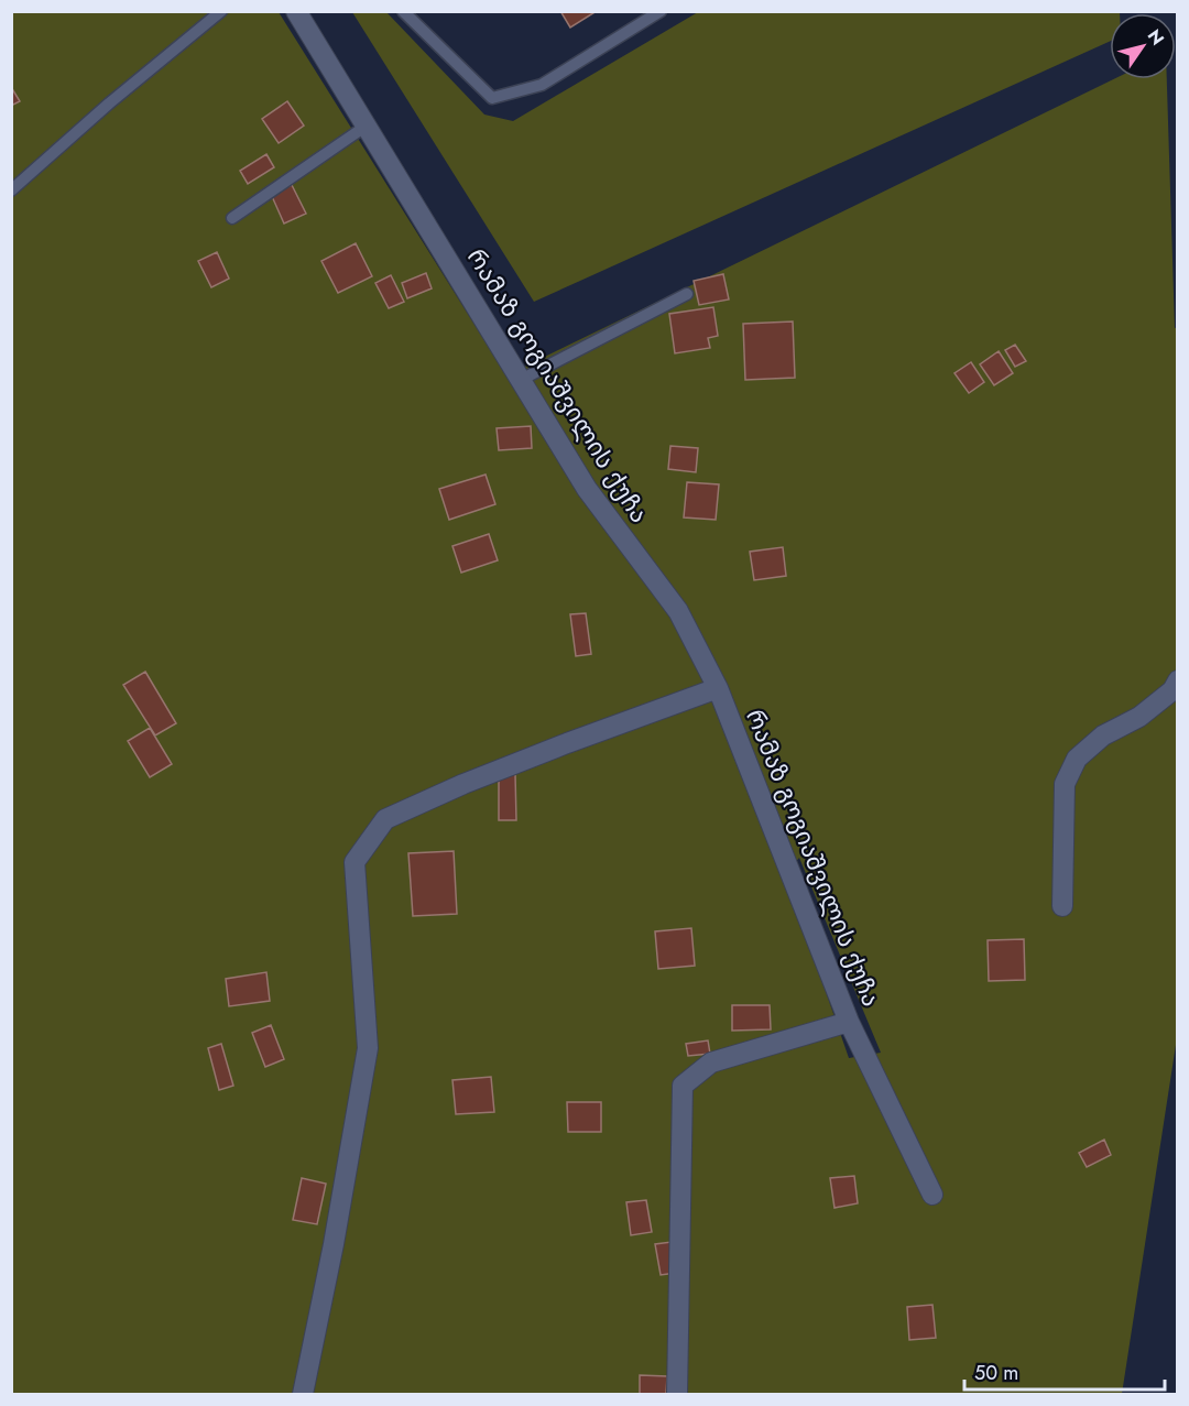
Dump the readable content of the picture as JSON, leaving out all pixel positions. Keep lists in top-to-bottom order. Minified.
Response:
{"streets":{"street":["რამაზ გოგიაშვილის ქუჩა"]},"scale_bar":"50 m","north":"top right"}
